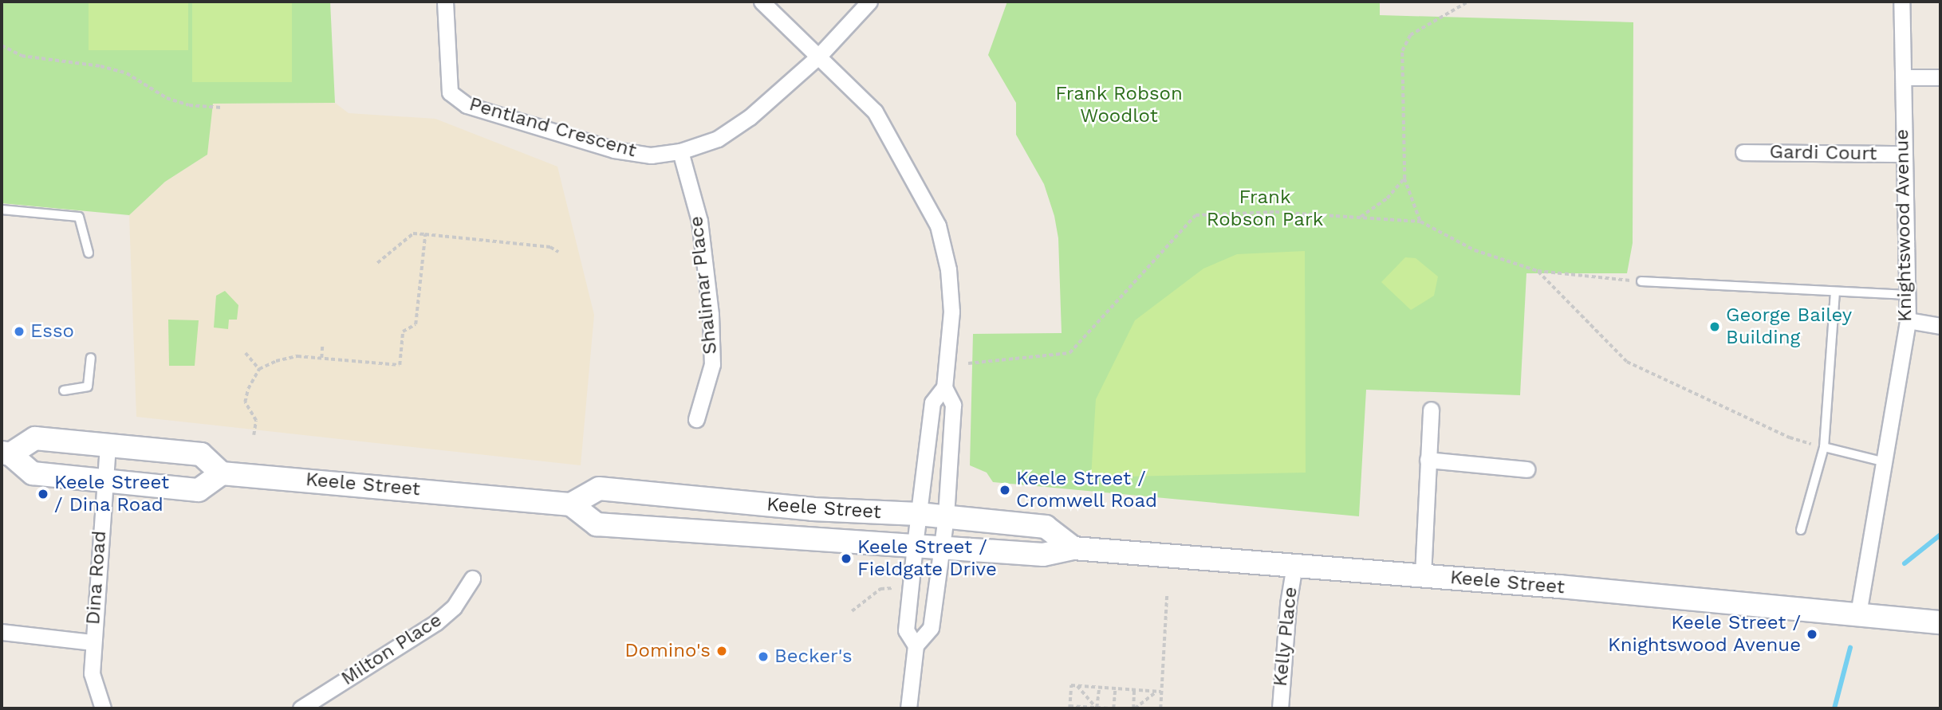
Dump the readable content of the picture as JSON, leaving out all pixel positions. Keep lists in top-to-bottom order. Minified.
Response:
{"streets":{"main road":["Keele Street"],"street":["Pentland Crescent","Gardi Court","Knightswood Avenue","Shalimar Place","Dina Road","Kelly Place","Milton Place"]},"crossings":[["Pentland Crescent","Shalimar Place"],["Gardi Court","Knightswood Avenue"],["Knightswood Avenue","Keele Street"],["Keele Street","Kelly Place"]],"parks":["Frank Robson Woodlot","Frank Robson Park"],"places":["George Bailey Building","Esso","Keele Street / Cromwell Road","Keele Street / Dina Road","Keele Street / Fieldgate Drive","Keele Street / Knightswood Avenue","Domino's","Becker's"]}
